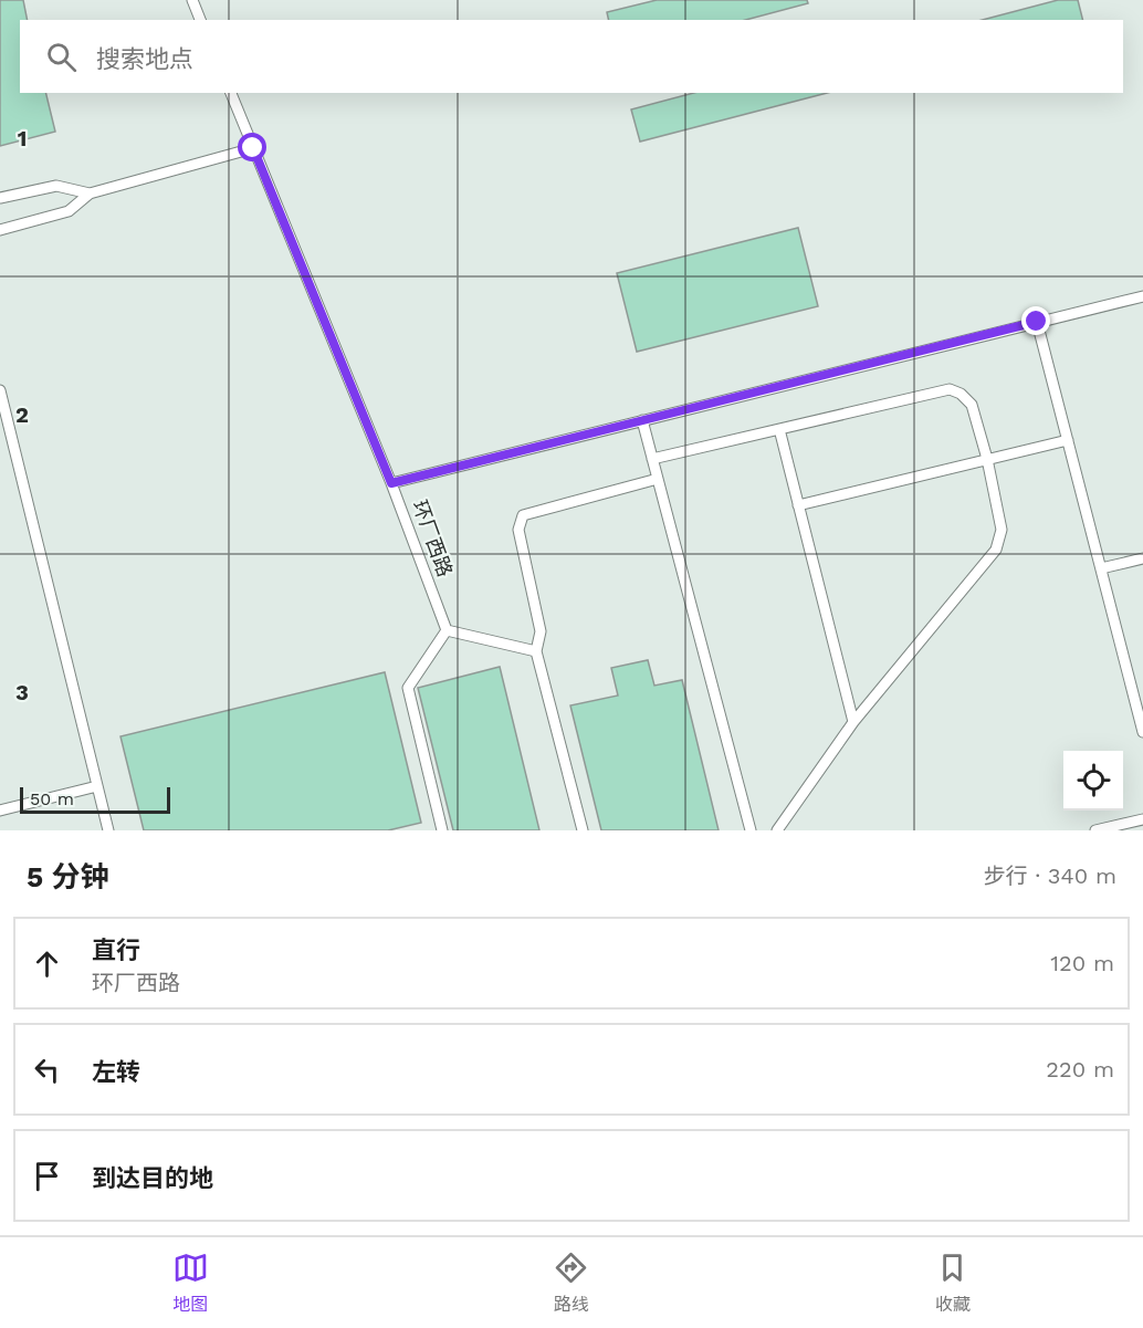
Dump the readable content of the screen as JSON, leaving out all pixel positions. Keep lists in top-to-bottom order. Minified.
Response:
{"streets":{"lane":["环厂西路"]},"scale_bar":"50 m","page":{"search":"搜索地点","scale":"50 m","heading":["5 分钟","步行 · 340 m"],"list":[["直行","环厂西路","120 m"],["左转","220 m"],"到达目的地"],"nav":["地图","路线","收藏"]},"grid":{"rows":["1","2","3"]}}
